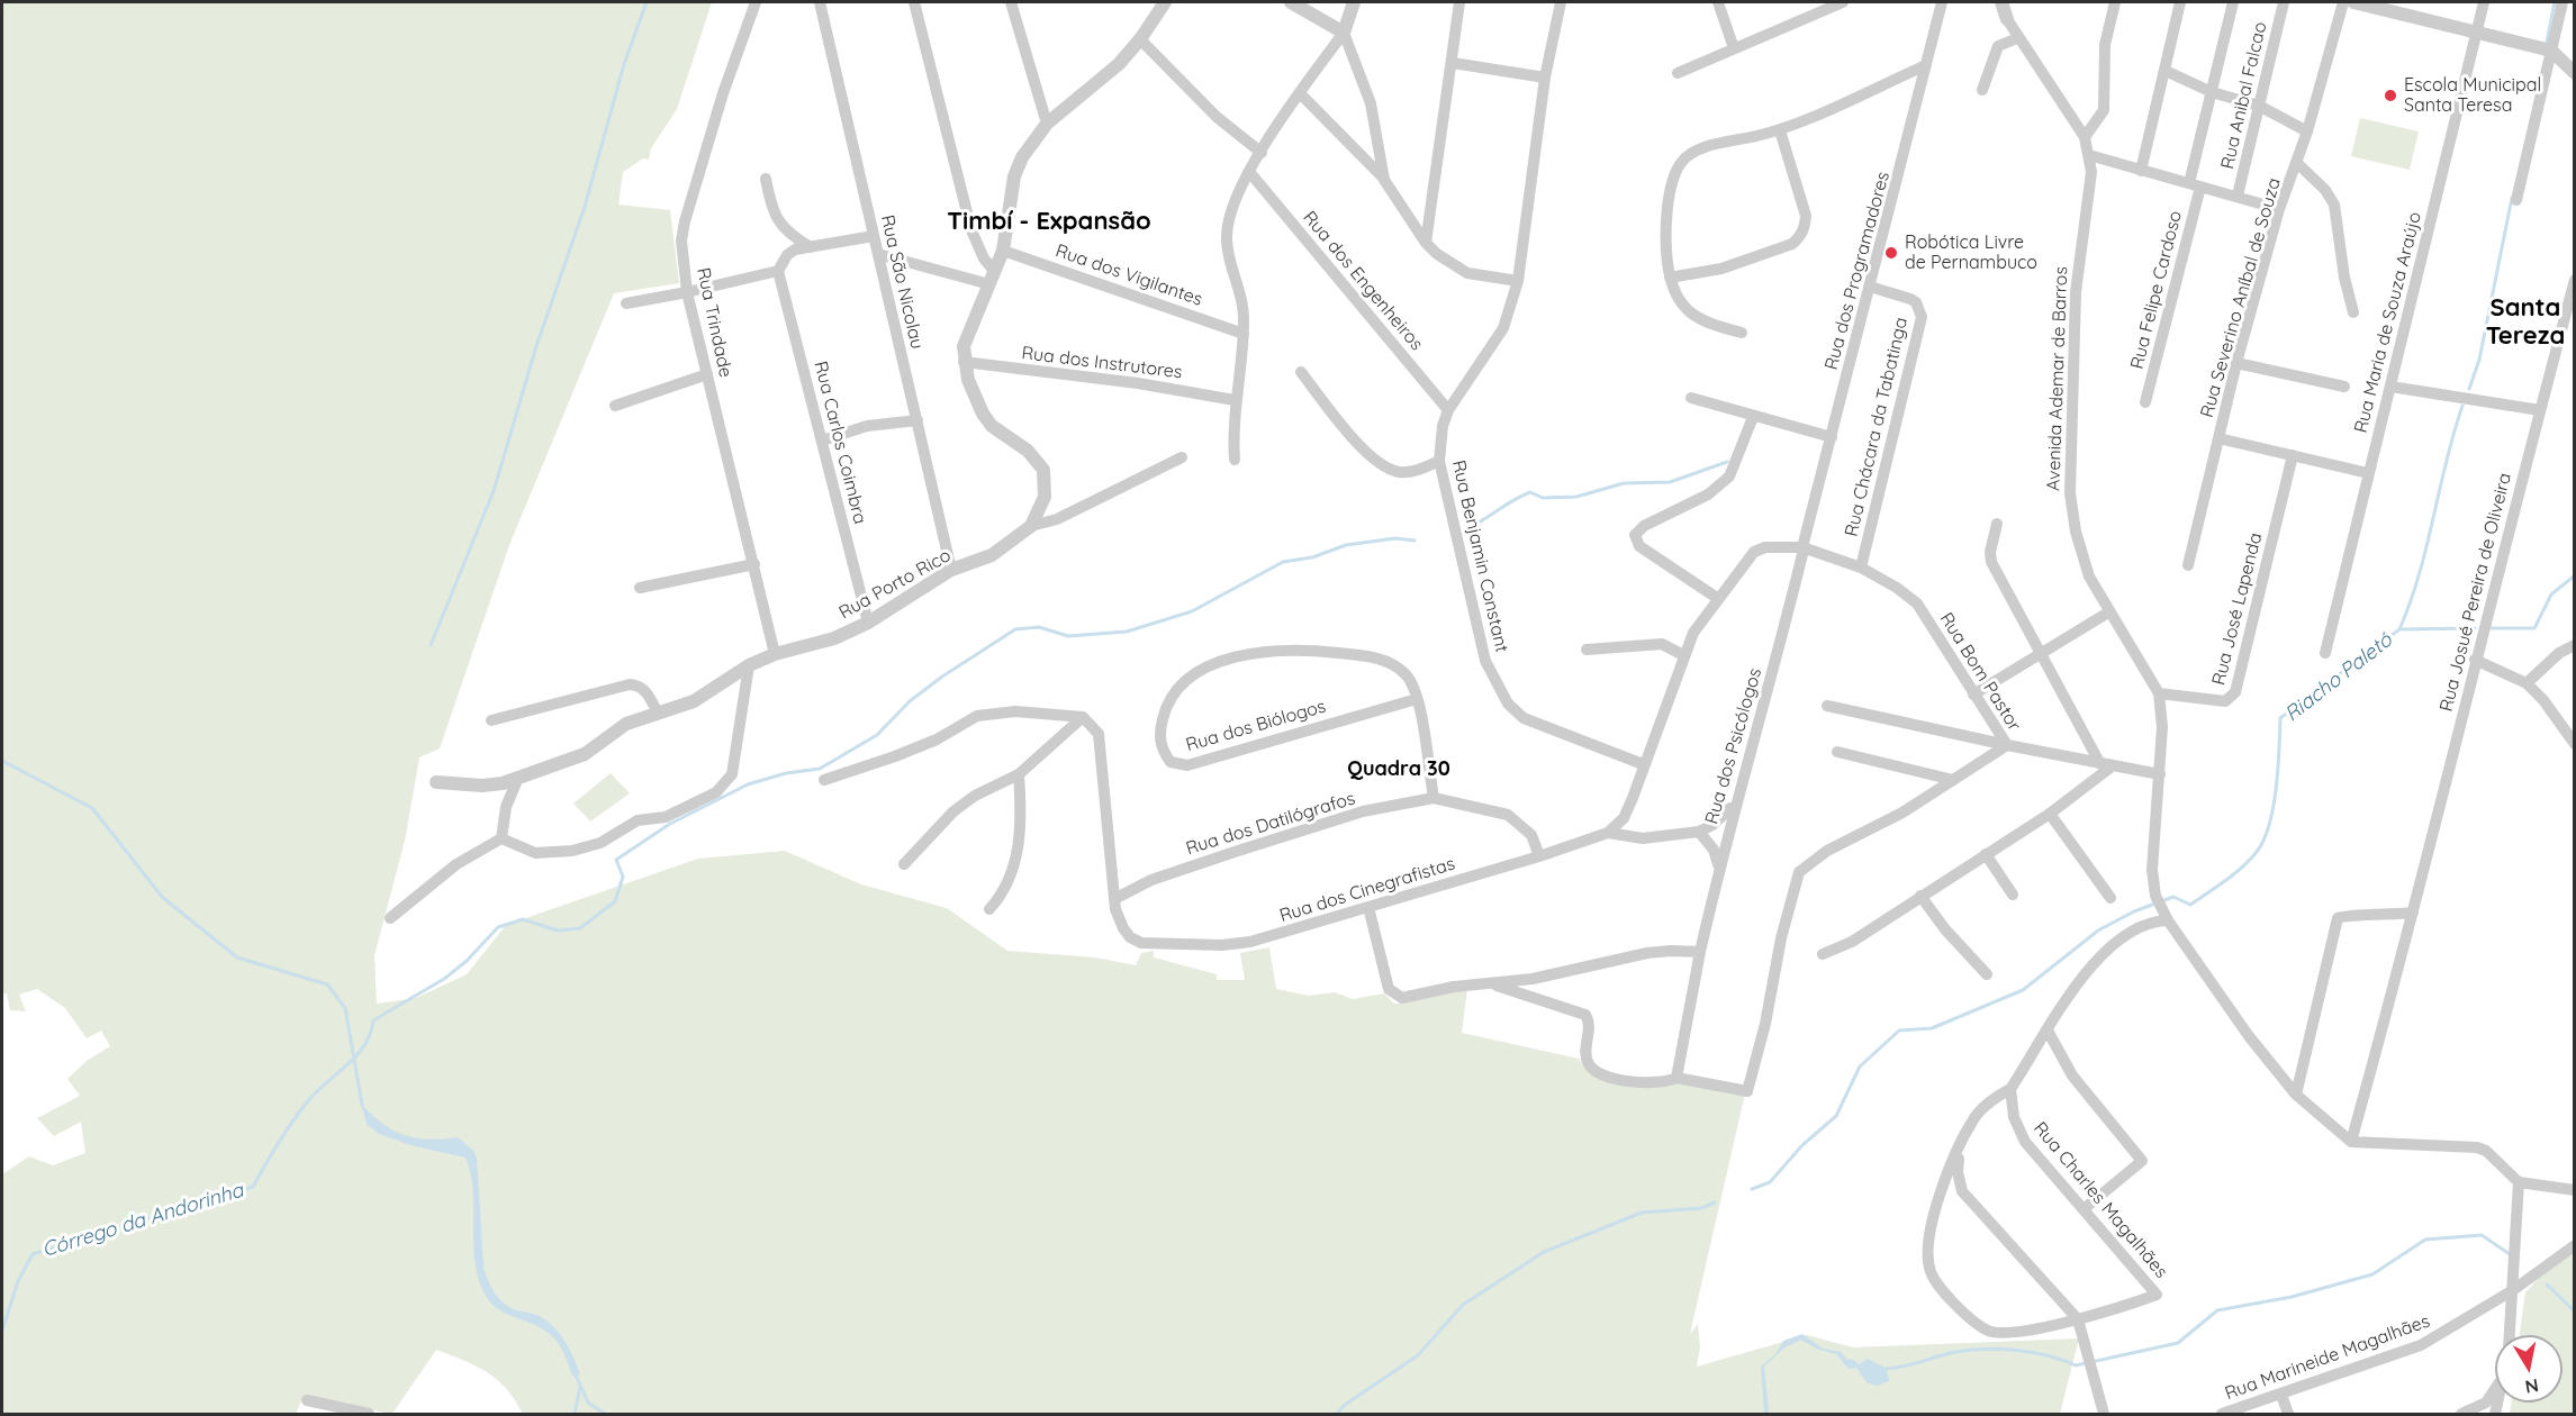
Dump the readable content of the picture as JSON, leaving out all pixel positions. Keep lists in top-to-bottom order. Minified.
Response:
{"streets":{"street":["Rua Anibal Falcao","Rua dos Programadores","Rua dos Vigilantes","Rua dos Engenheiros","Rua São Nicolau","Rua Felipe Cardoso","Rua Severino Aníbal de Souza","Rua Trindade","Rua Maria de Souza Araújo","Rua dos Instrutores","Avenida Ademar de Barros","Rua Chácara da Tabatinga","Rua Carlos Coimbra","Rua Benjamin Constant","Rua Porto Rico","Rua Josué Pereira de Oliveira","Rua José Lapenda","Rua Bom Pastor","Rua dos Biólogos","Rua dos Psicólogos","Rua dos Datilógrafos","Rua dos Cinegrafistas","Rua Charles Magalhães","Rua Marineide Magalhães"]},"crossings":[["Rua dos Programadores","Rua Chácara da Tabatinga"],["Rua dos Programadores","Rua dos Psicólogos"],["Rua dos Vigilantes","Rua Porto Rico"],["Rua dos Engenheiros","Rua Benjamin Constant"],["Rua São Nicolau","Rua Porto Rico"],["Rua Trindade","Rua Porto Rico"],["Rua dos Instrutores","Rua Porto Rico"],["Avenida Ademar de Barros","Rua José Lapenda"],["Rua Chácara da Tabatinga","Rua Bom Pastor"],["Rua Carlos Coimbra","Rua Porto Rico"],["Rua Bom Pastor","Rua dos Psicólogos"],["Rua dos Biólogos","Rua dos Datilógrafos"],["Rua dos Datilógrafos","Rua dos Cinegrafistas"]],"districts":["Timbí - Expansão","Santa Tereza","Quadra 30"],"water":["Riacho Paletó","Córrego da Andorinha"],"places":["Escola Municipal Santa Teresa","Robótica Livre de Pernambuco"],"north":"bottom"}
